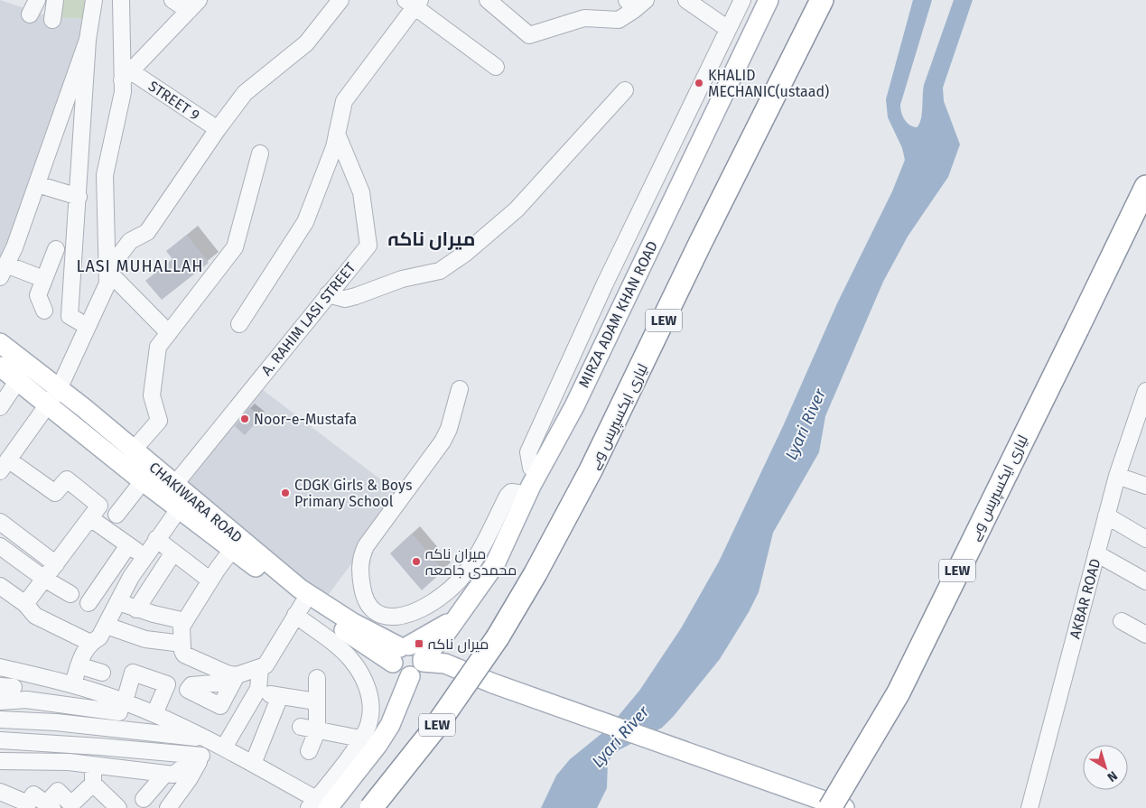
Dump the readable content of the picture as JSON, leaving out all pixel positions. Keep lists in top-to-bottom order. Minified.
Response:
{"streets":{"highway":["LEW","لیاری ایکسپریس وے"],"main road":["MIRZA ADAM KHAN ROAD","CHAKIWARA ROAD"],"street":["STREET 9","A. RAHIM LASI STREET","AKBAR ROAD"]},"crossings":[["MIRZA ADAM KHAN ROAD","CHAKIWARA ROAD"],["A. RAHIM LASI STREET","CHAKIWARA ROAD"]],"districts":["میراں ناکہ","LASI MUHALLAH"],"water":["Lyari River"],"places":{"other":["KHALID MECHANIC(ustaad)","Noor-e-Mustafa","CDGK Girls & Boys Primary School","میران ناکہ محمدی جامعہ"],"transit":["میراں ناکہ"]},"north":"bottom right"}
